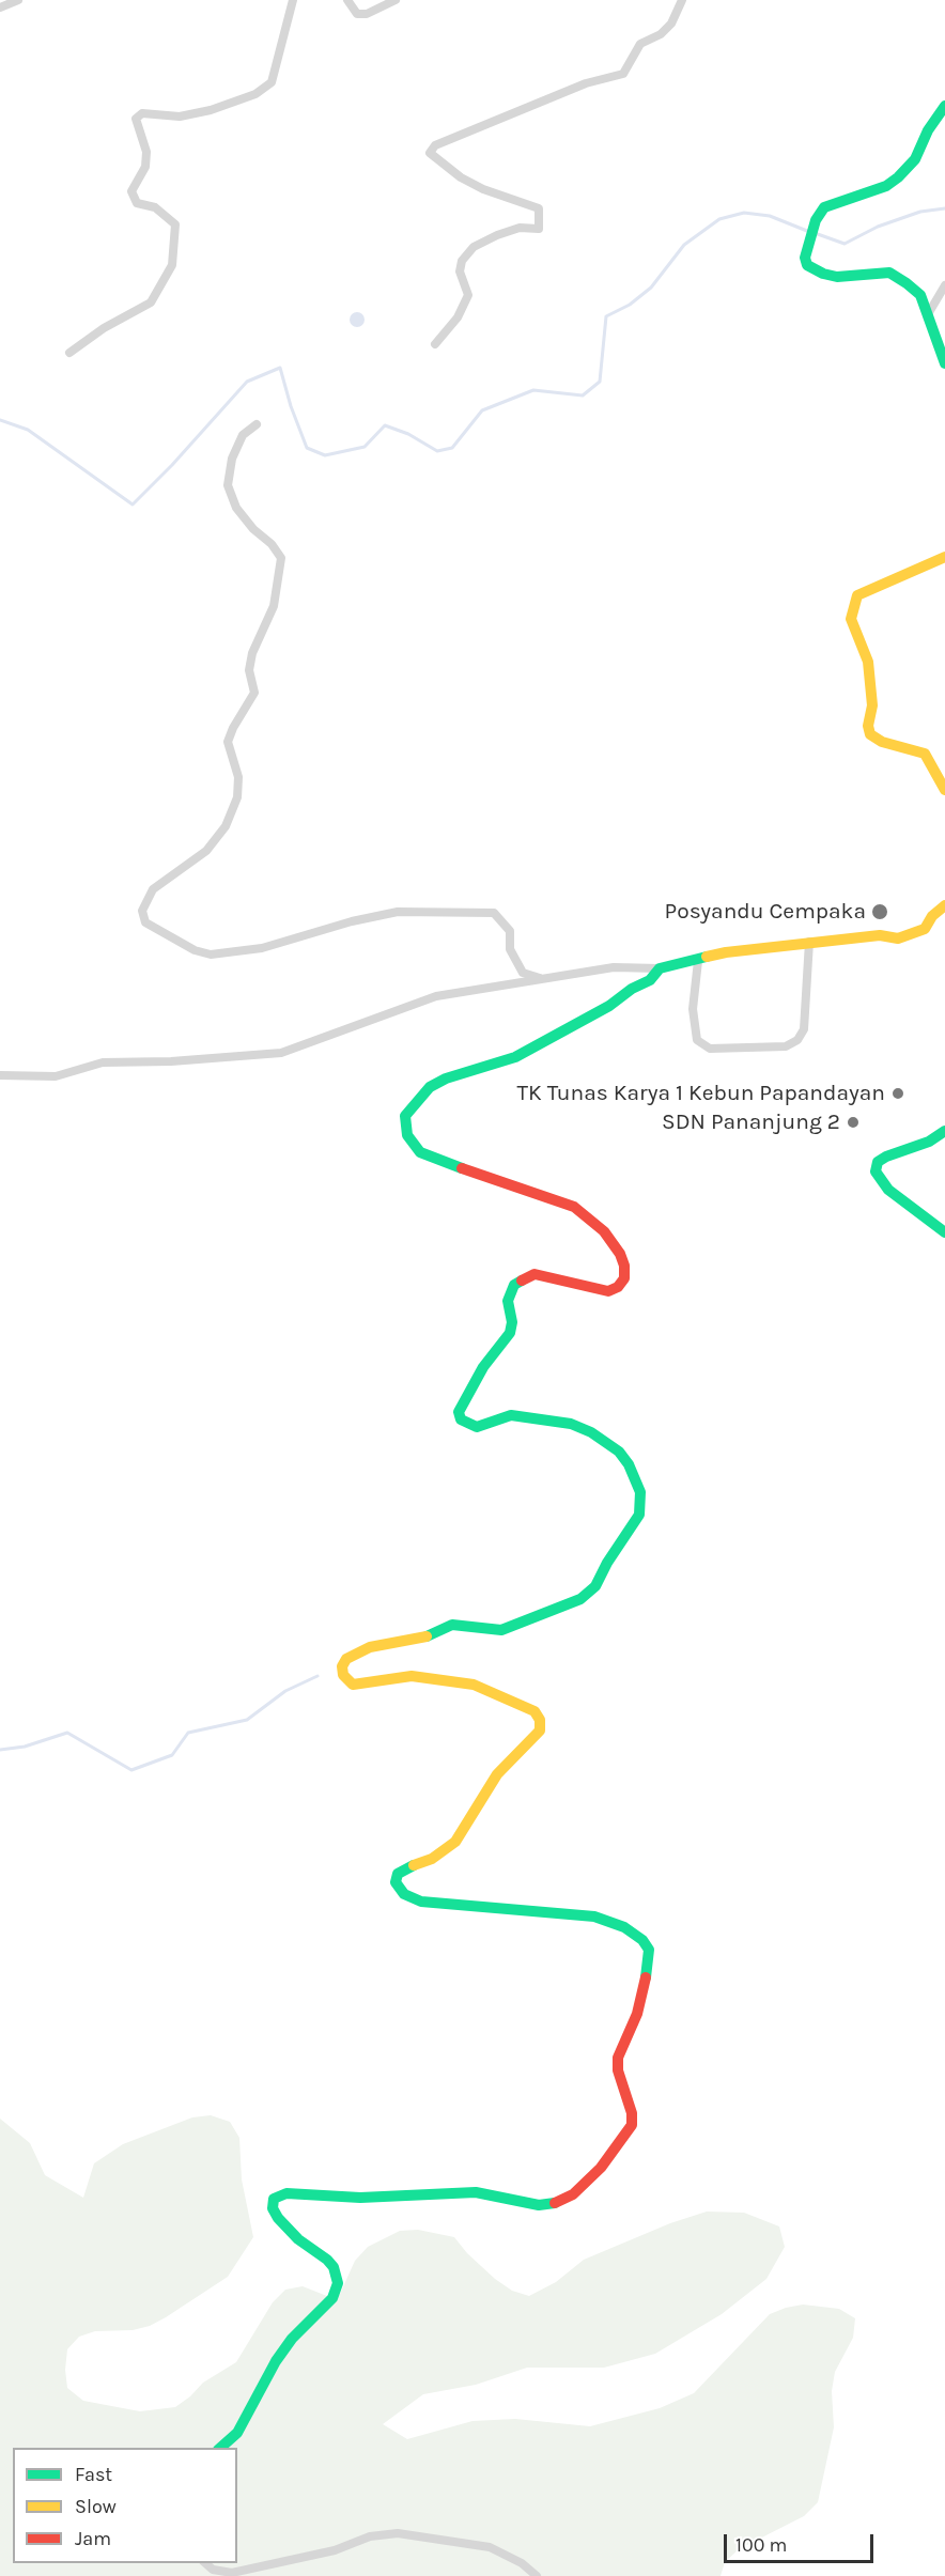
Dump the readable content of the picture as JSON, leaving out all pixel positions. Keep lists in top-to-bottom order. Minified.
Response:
{"places":["Posyandu Cempaka","TK Tunas Karya 1 Kebun Papandayan","SDN Pananjung 2"],"legend":["Fast","Slow","Jam"],"scale_bar":"100 m"}
